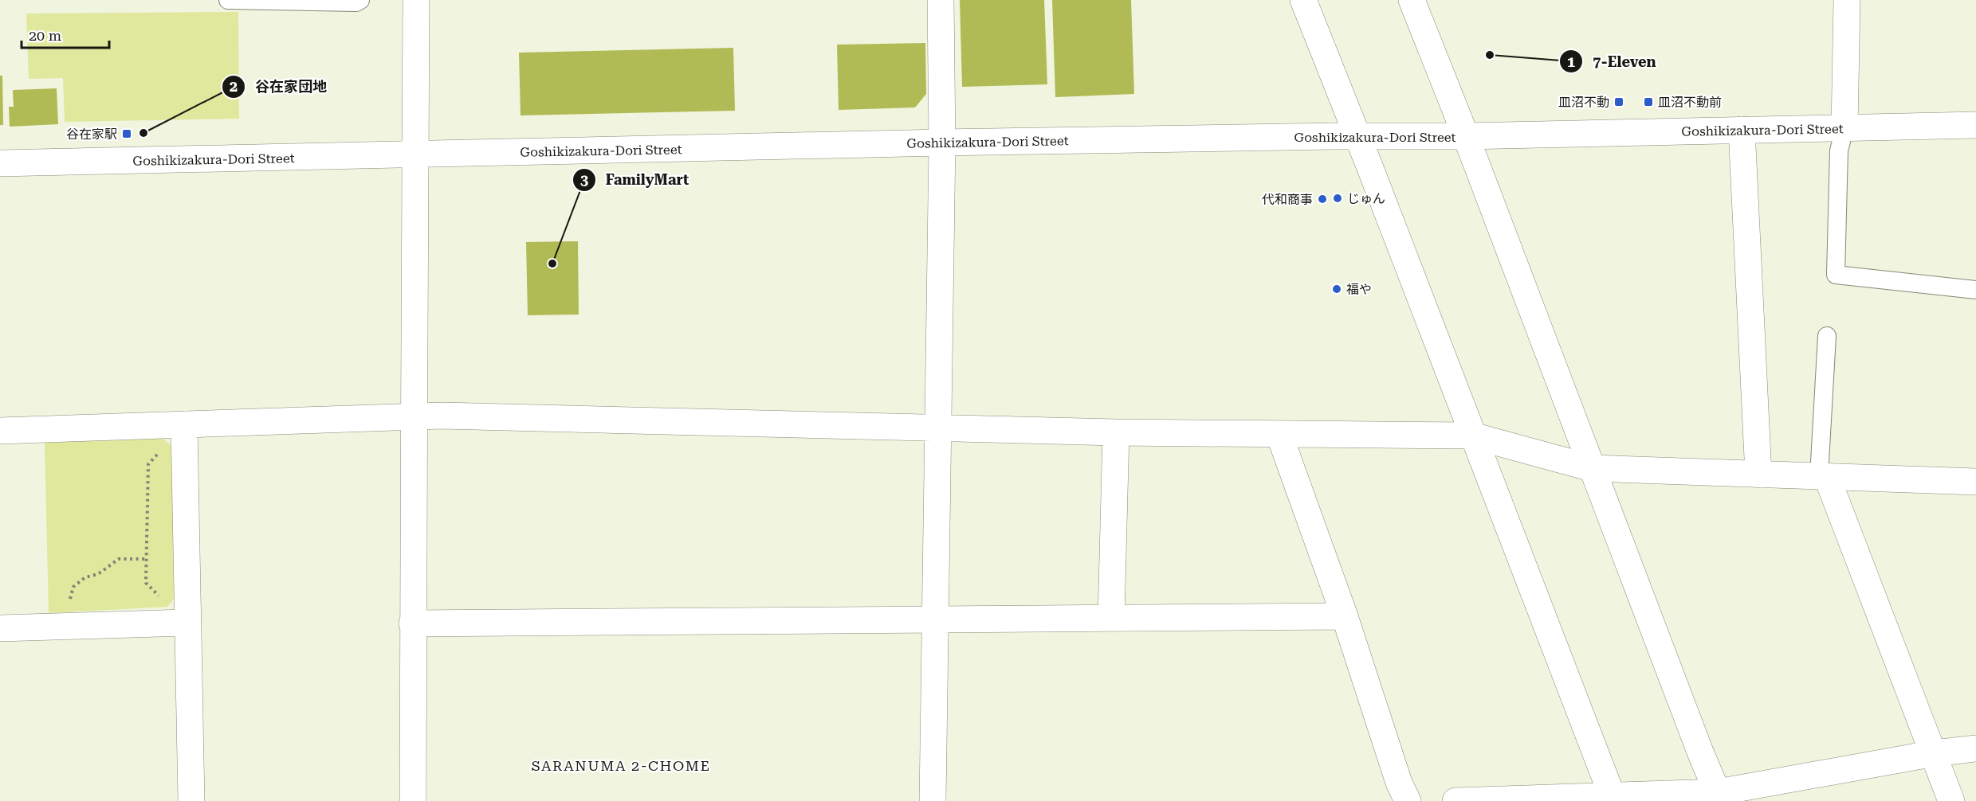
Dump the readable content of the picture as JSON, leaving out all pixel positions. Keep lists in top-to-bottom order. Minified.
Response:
{"streets":{"street":["Goshikizakura-Dori Street"]},"districts":["SARANUMA 2-CHOME"],"places":{"other":["7-Eleven","谷在家団地","じゅん","代和商事","FamilyMart","福や"],"transit":["皿沼不動","皿沼不動前","谷在家駅"]},"scale_bar":"20 m"}
